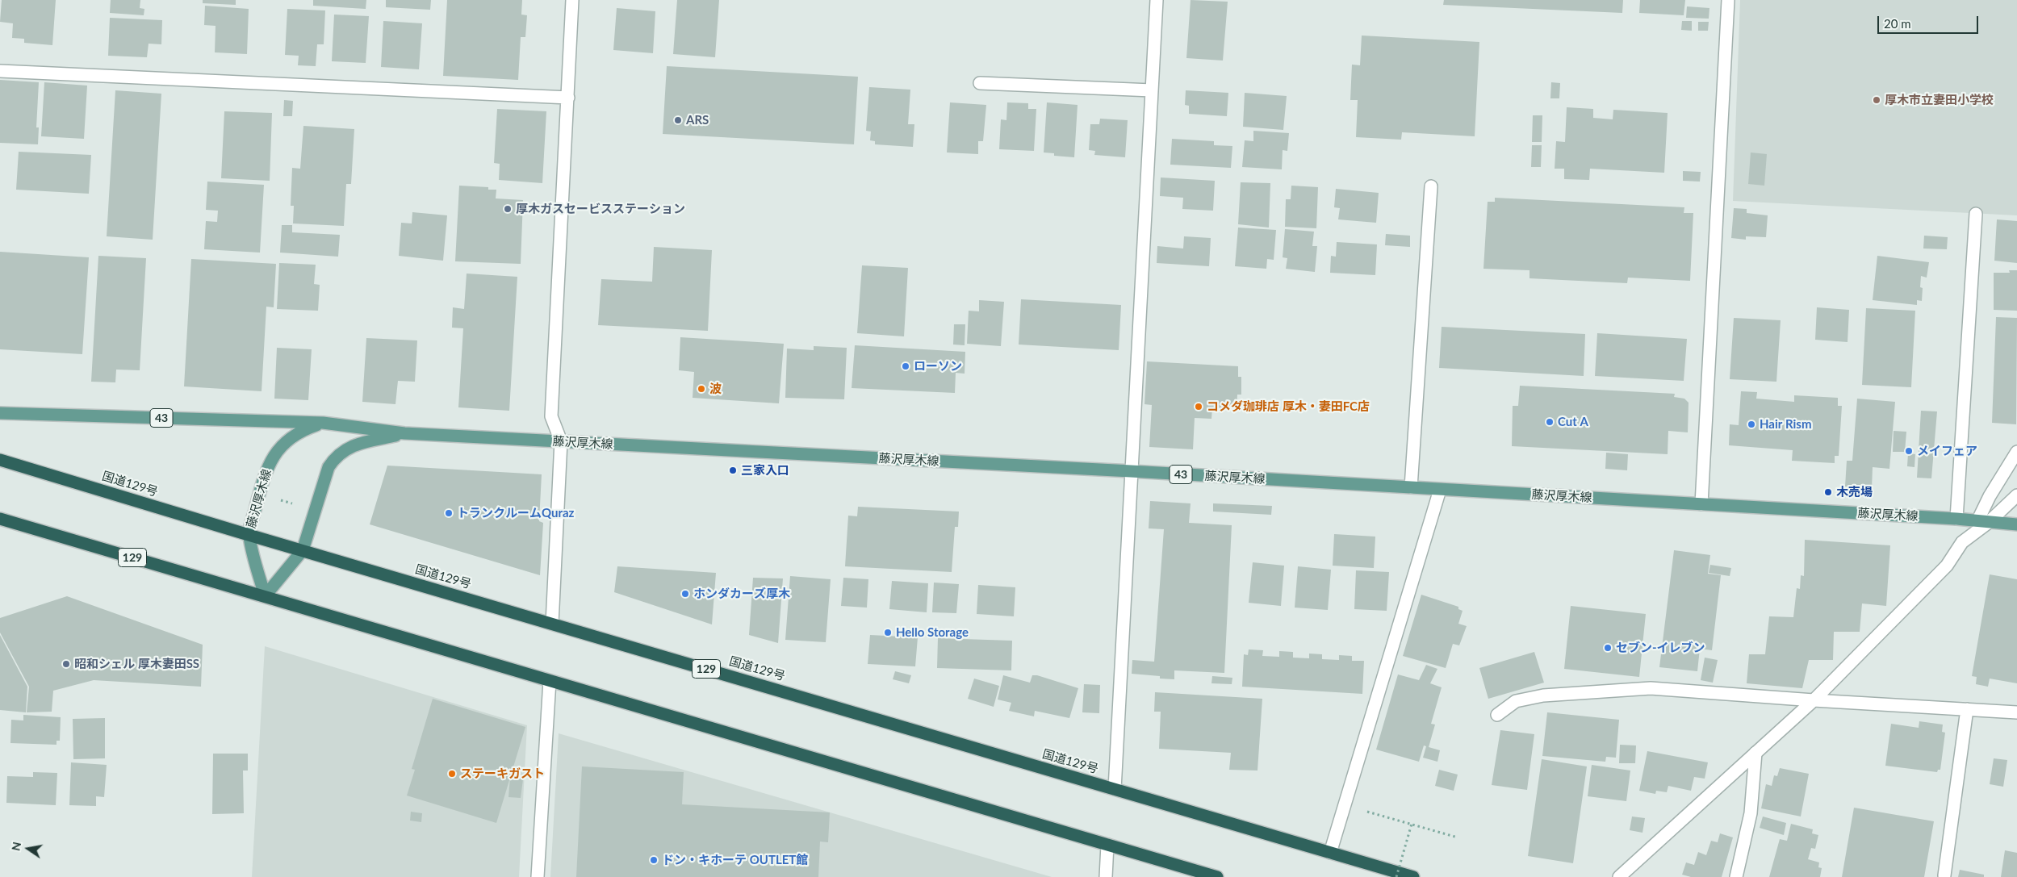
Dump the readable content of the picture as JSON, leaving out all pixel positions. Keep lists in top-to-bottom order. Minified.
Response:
{"streets":{"highway":["国道129号","129"],"main road":["43","藤沢厚木線"]},"crossings":[["43","藤沢厚木線"],["藤沢厚木線","国道129号"],["藤沢厚木線","129"]],"places":["厚木市立妻田小学校","ARS","厚木ガスセービスステーション","ローソン","波","コメダ珈琲店 厚木・妻田FC店","Cut A","Hair Rism","メイフェア","三家入口","木売場","トランクルームQuraz","ホンダカーズ厚木","Hello Storage","セブン-イレブン","昭和シェル 厚木妻田SS","ステーキガスト","ドン・キホーテ OUTLET館"],"scale_bar":"20 m","north":"left"}
